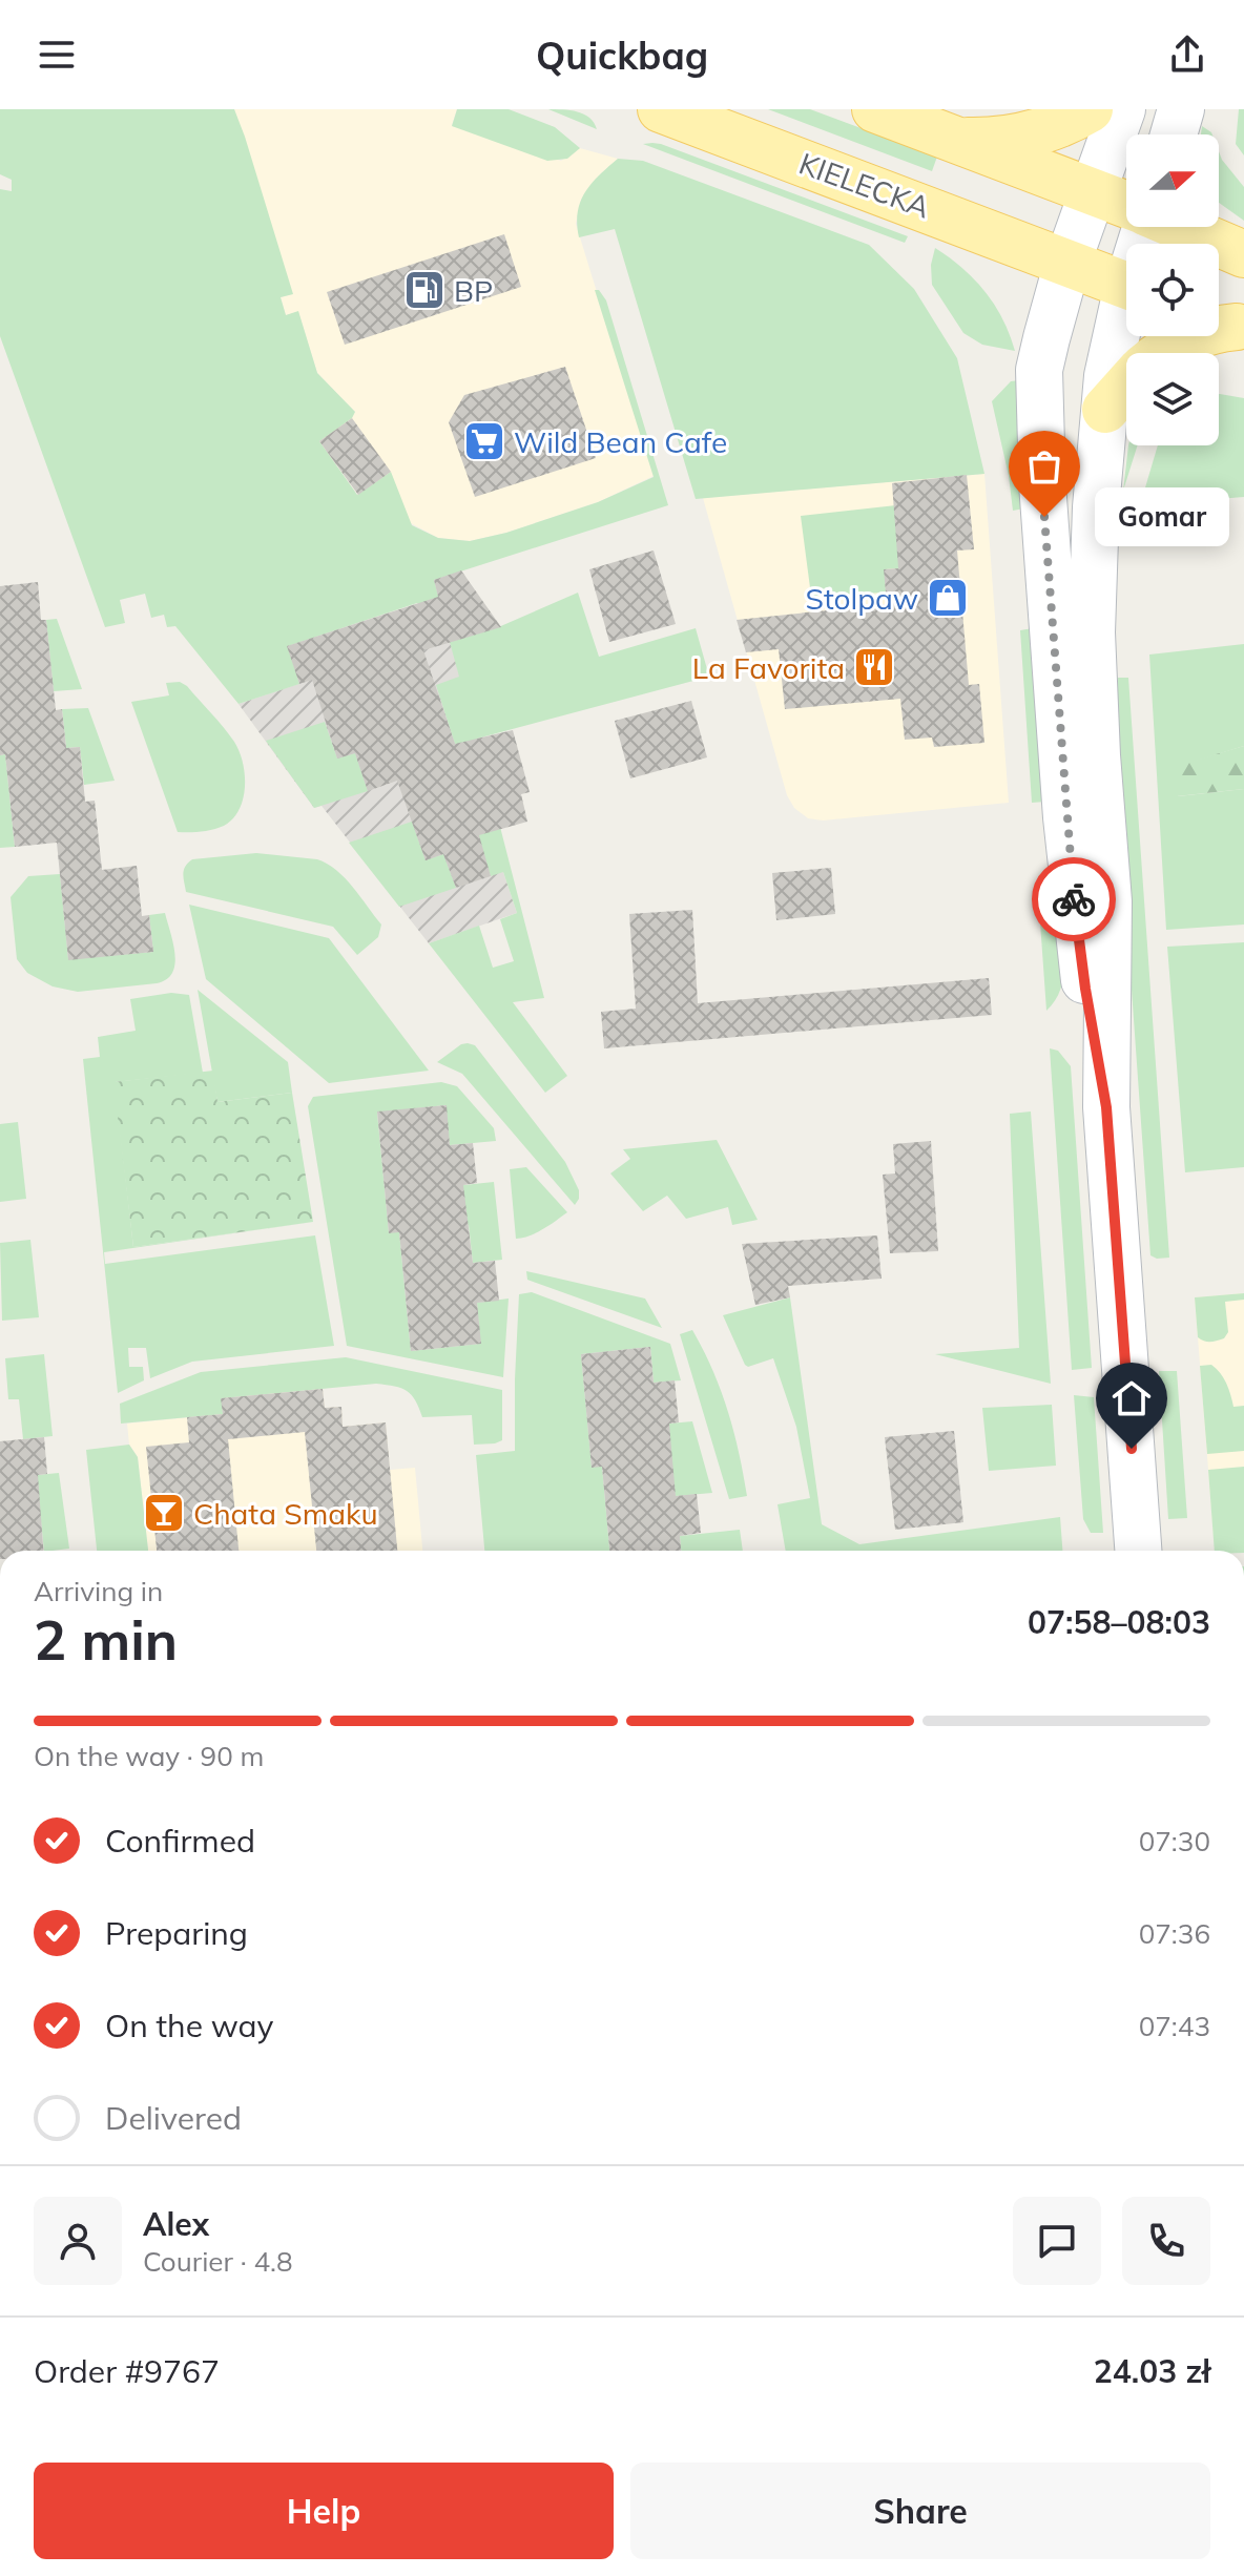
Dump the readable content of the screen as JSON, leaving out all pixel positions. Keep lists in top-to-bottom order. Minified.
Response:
{"streets":{"main road":["KIELECKA"]},"places":{"fuel station":["BP"],"supermarket":["Wild Bean Cafe"],"other":["Gomar"],"shop":["Stolpaw"],"restaurant":["La Favorita"],"bar":["Chata Smaku"]},"north":"right","page":{"header":"Quickbag","bubble":"Gomar","heading":["2 min","Arriving in","07:58–08:03"],"panel":["Alex","Courier · 4.8","Order #9767","24.03 zł"],"bar":"On the way · 90 m","list":[["Confirmed","07:30"],["Preparing","07:36"],["On the way","07:43"],"Delivered"],"buttons":["Help","Share"]}}
